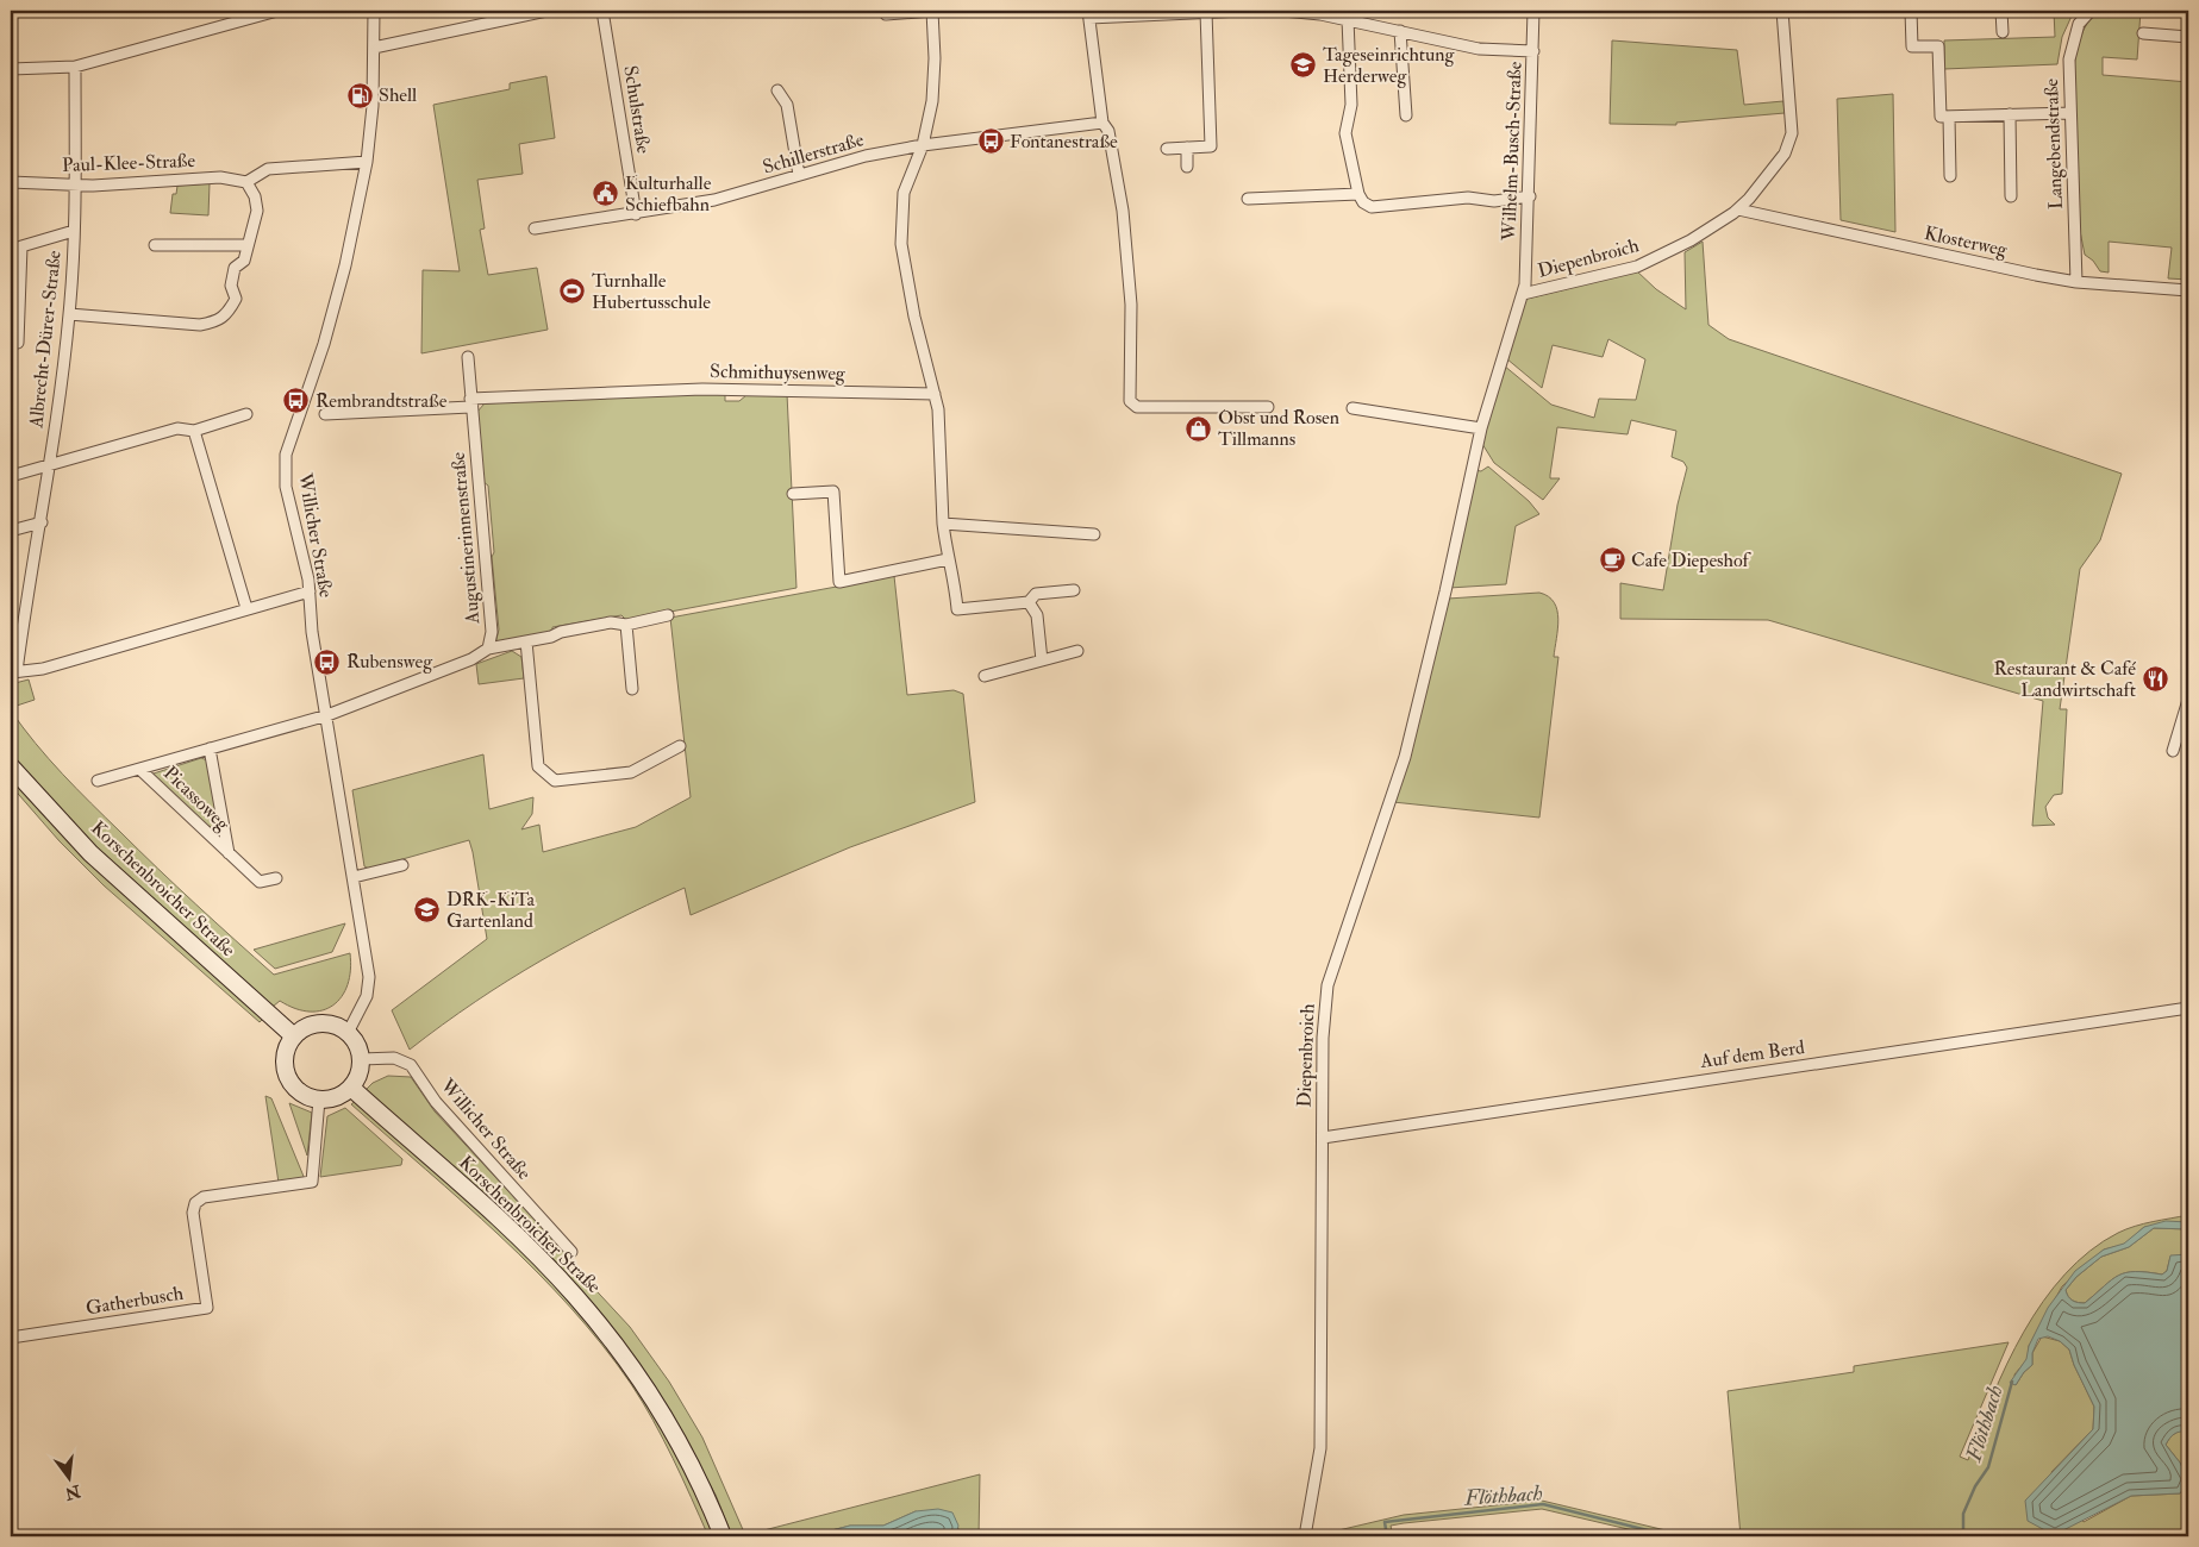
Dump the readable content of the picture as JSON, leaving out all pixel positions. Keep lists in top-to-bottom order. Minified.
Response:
{"streets":{"main road":["Korschenbroicher Straße"],"street":["Schulstraße","Langebendstraße","Wilhelm-Busch-Straße","Schillerstraße","Paul-Klee-Straße","Klosterweg","Diepenbroich","Albrecht-Dürer-Straße","Schmithuysenweg","Willicher Straße","Augustinerinnenstraße","Picassoweg","Auf dem Berd","Gatherbusch"]},"crossings":[["Schulstraße","Schillerstraße"],["Langebendstraße","Klosterweg"],["Wilhelm-Busch-Straße","Diepenbroich"],["Paul-Klee-Straße","Albrecht-Dürer-Straße"],["Klosterweg","Diepenbroich"],["Diepenbroich","Auf dem Berd"],["Schmithuysenweg","Augustinerinnenstraße"],["Willicher Straße","Augustinerinnenstraße"],["Willicher Straße","Picassoweg"],["Willicher Straße","Korschenbroicher Straße"],["Willicher Straße","Gatherbusch"],["Augustinerinnenstraße","Picassoweg"],["Korschenbroicher Straße","Gatherbusch"]],"water":["Flöthbach"],"places":{"school or university":["Tageseinrichtung Herderweg","DRK-KiTa Gartenland"],"fuel station":["Shell"],"bus stop":["Fontanestraße","Rembrandtstraße","Rubensweg"],"public building":["Kulturhalle Schiefbahn"],"sports":["Turnhalle Hubertusschule"],"shop":["Obst und Rosen Tillmanns"],"cafe":["Cafe Diepeshof"],"restaurant":["Restaurant & Café Landwirtschaft"]},"north":"bottom"}
